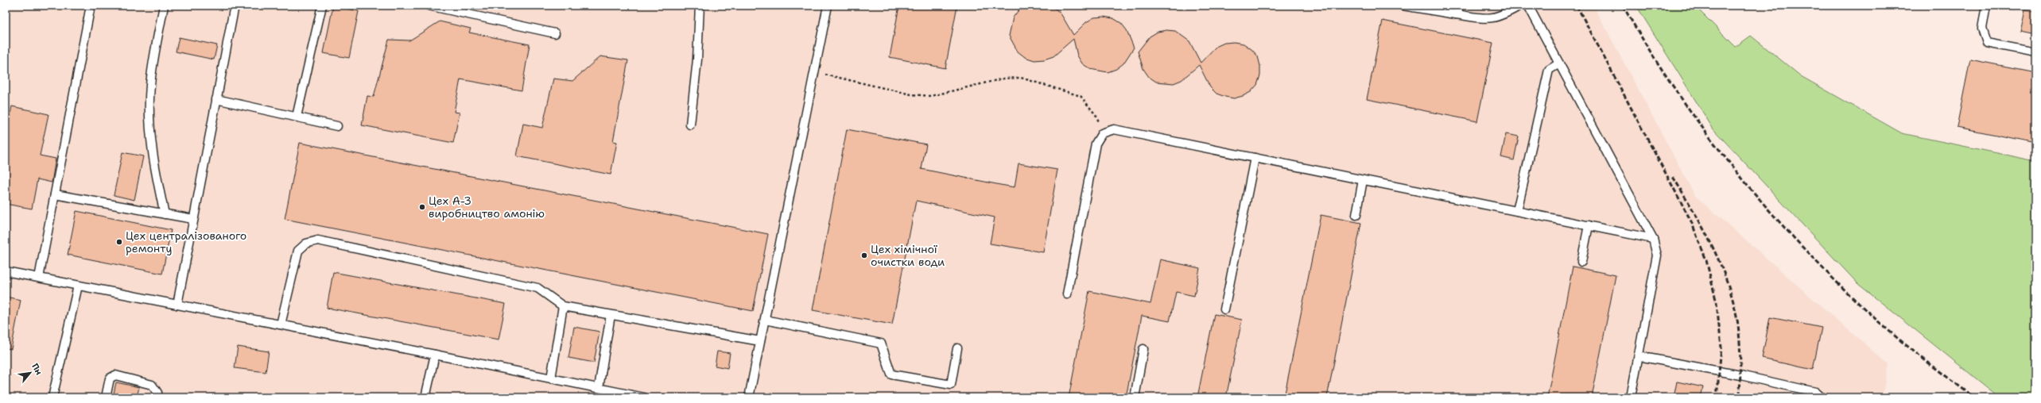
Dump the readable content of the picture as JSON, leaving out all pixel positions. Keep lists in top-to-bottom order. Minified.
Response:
{"places":["Цех А-3 виробництво амонію","Цех централізованого ремонту","Цех хімічної очистки води"],"north":"top right"}
